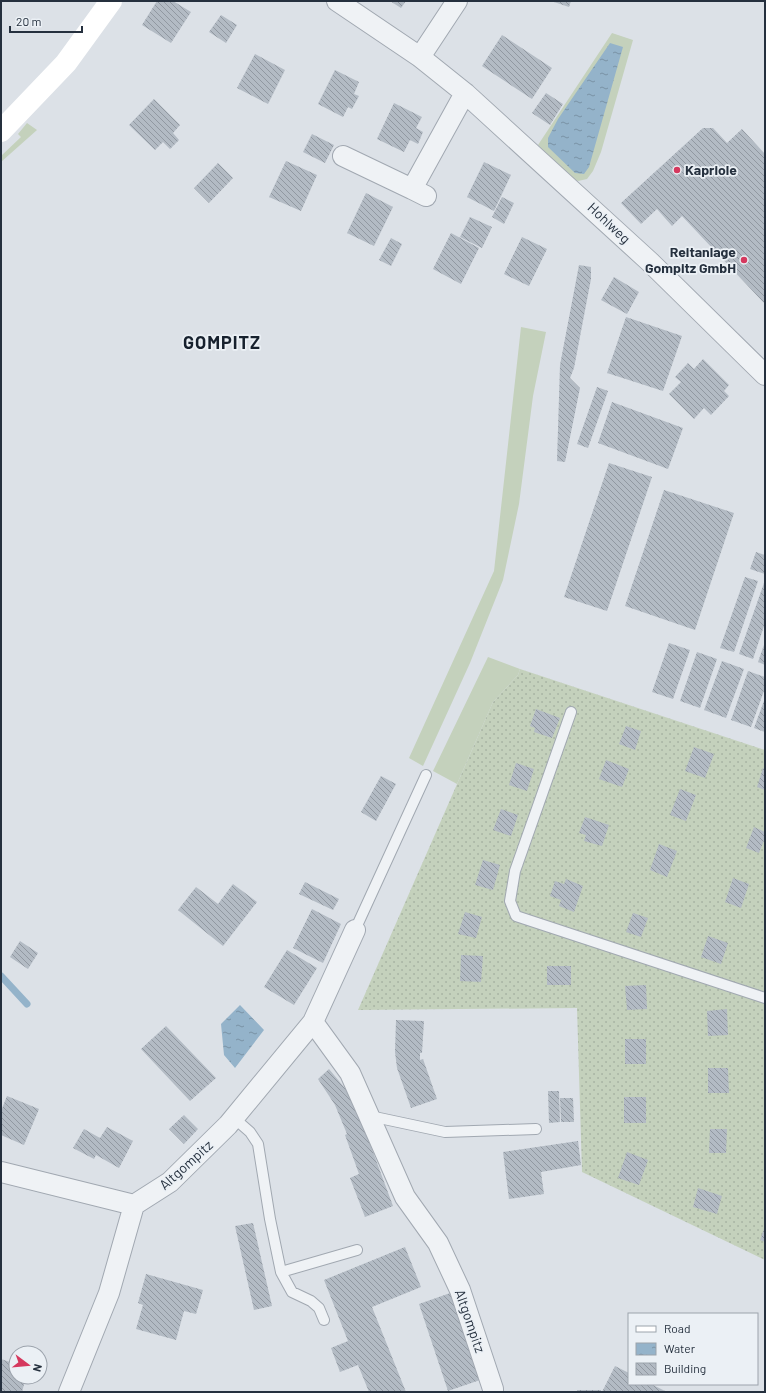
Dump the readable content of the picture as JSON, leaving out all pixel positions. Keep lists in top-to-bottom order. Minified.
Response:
{"streets":{"street":["Hohlweg","Altgompitz"]},"districts":["GOMPITZ"],"places":["Kapriole","Reitanlage Gompitz GmbH"],"legend":["Road","Water","Building"],"scale_bar":"20 m","north":"right"}
